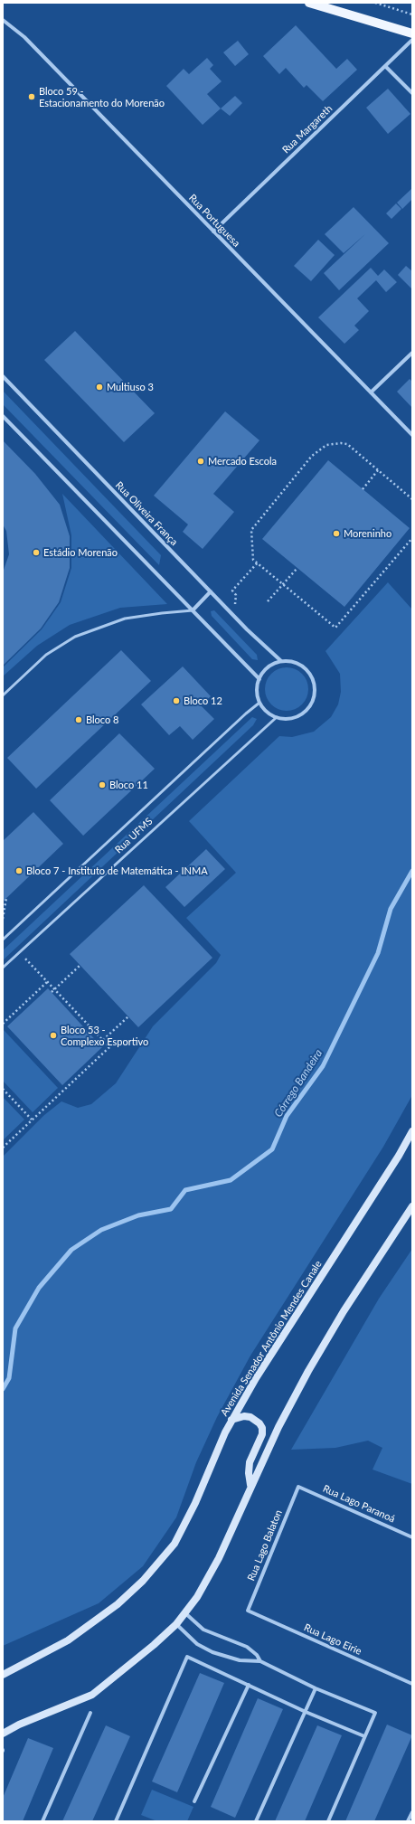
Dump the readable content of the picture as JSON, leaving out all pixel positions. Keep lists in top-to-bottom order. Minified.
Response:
{"streets":{"main road":["Avenida Senador Antônio Mendes Canale"],"street":["Rua Margareth","Rua Portuguesa","Rua Oliveira França","Rua Lago Paranoá","Rua Lago Balaton","Rua Lago Eirie"],"lane":["Rua UFMS"]},"crossings":[["Rua Margareth","Rua Portuguesa"],["Rua Oliveira França","Rua UFMS"],["Rua Lago Paranoá","Rua Lago Balaton"],["Rua Lago Balaton","Rua Lago Eirie"]],"water":["Córrego Bandeira"],"places":["Bloco 59 - Estacionamento do Morenão","Multiuso 3","Mercado Escola","Moreninho","Estádio Morenão","Bloco 12","Bloco 8","Bloco 11","Bloco 7 - Instituto de Matemática - INMA","Bloco 53 - Complexo Esportivo"]}
